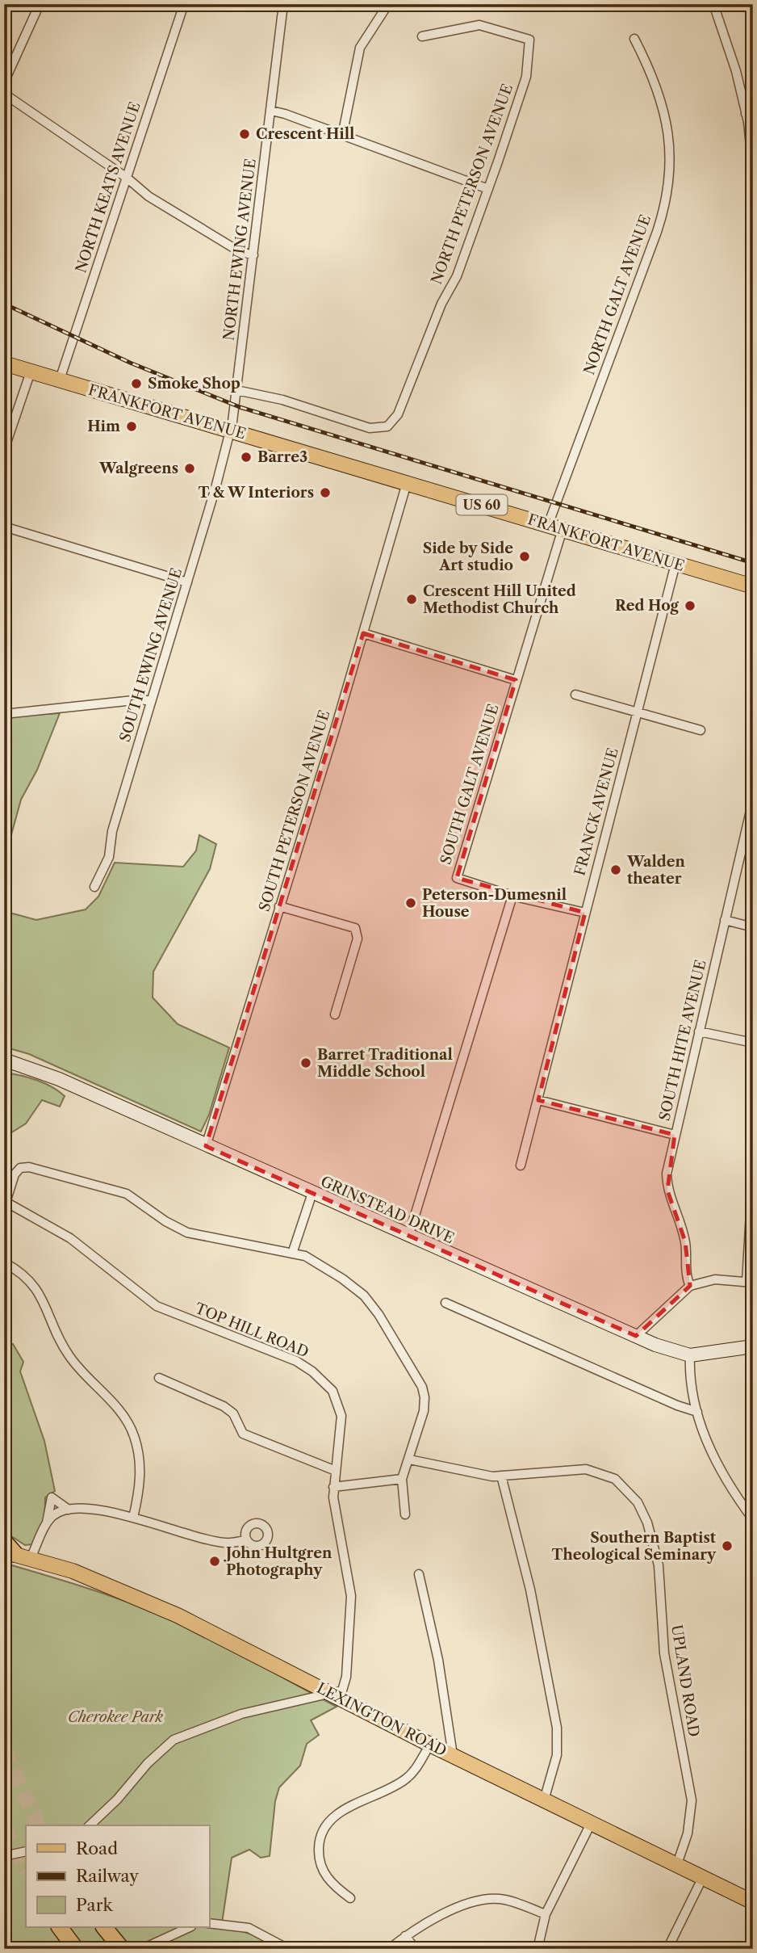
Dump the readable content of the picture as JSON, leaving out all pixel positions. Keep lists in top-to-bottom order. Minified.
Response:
{"streets":{"main road":["FRANKFORT AVENUE","US 60","LEXINGTON ROAD"],"street":["NORTH PETERSON AVENUE","NORTH KEATS AVENUE","NORTH EWING AVENUE","NORTH GALT AVENUE","SOUTH EWING AVENUE","SOUTH GALT AVENUE","SOUTH PETERSON AVENUE","FRANCK AVENUE","SOUTH HITE AVENUE","GRINSTEAD DRIVE","TOP HILL ROAD","UPLAND ROAD"]},"crossings":[["NORTH PETERSON AVENUE","NORTH EWING AVENUE"],["NORTH KEATS AVENUE","FRANKFORT AVENUE"],["NORTH EWING AVENUE","FRANKFORT AVENUE"],["NORTH EWING AVENUE","SOUTH EWING AVENUE"],["NORTH GALT AVENUE","FRANKFORT AVENUE"],["FRANKFORT AVENUE","SOUTH EWING AVENUE"],["FRANKFORT AVENUE","SOUTH GALT AVENUE"],["FRANKFORT AVENUE","SOUTH PETERSON AVENUE"],["FRANKFORT AVENUE","FRANCK AVENUE"],["SOUTH PETERSON AVENUE","GRINSTEAD DRIVE"],["TOP HILL ROAD","LEXINGTON ROAD"],["UPLAND ROAD","LEXINGTON ROAD"]],"parks":["Cherokee Park"],"places":["Crescent Hill","Smoke Shop","Him","Barre3","Walgreens","T & W Interiors","Side by Side Art studio","Crescent Hill United Methodist Church","Red Hog","Walden theater","Peterson-Dumesnil House","Barret Traditional Middle School","Southern Baptist Theological Seminary","John Hultgren Photography"],"legend":["Road","Railway","Park"]}
